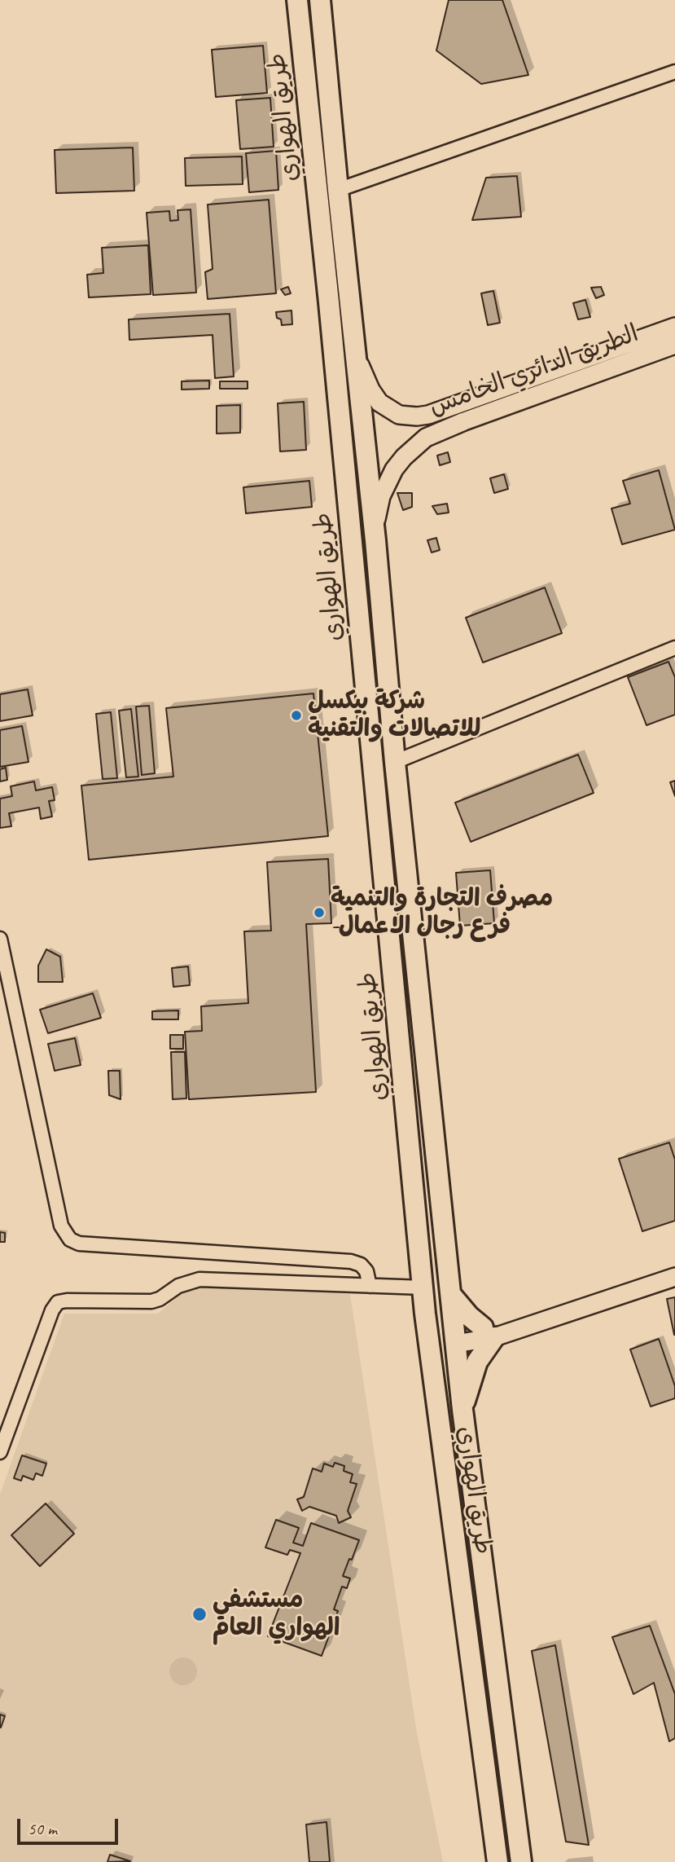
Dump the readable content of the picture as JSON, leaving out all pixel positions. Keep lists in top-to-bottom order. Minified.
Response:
{"streets":{"highway":["طريق الهواري"],"main road":["الطريق الدائري الخامس"]},"crossings":[["طريق الهواري","الطريق الدائري الخامس"]],"places":["شركة بيكسل للاتصالات والتقنية","مصرف التجارة والتنمية -فرع رجال الاعمال","مستشفي الهواري العام"],"scale_bar":"50 m"}
